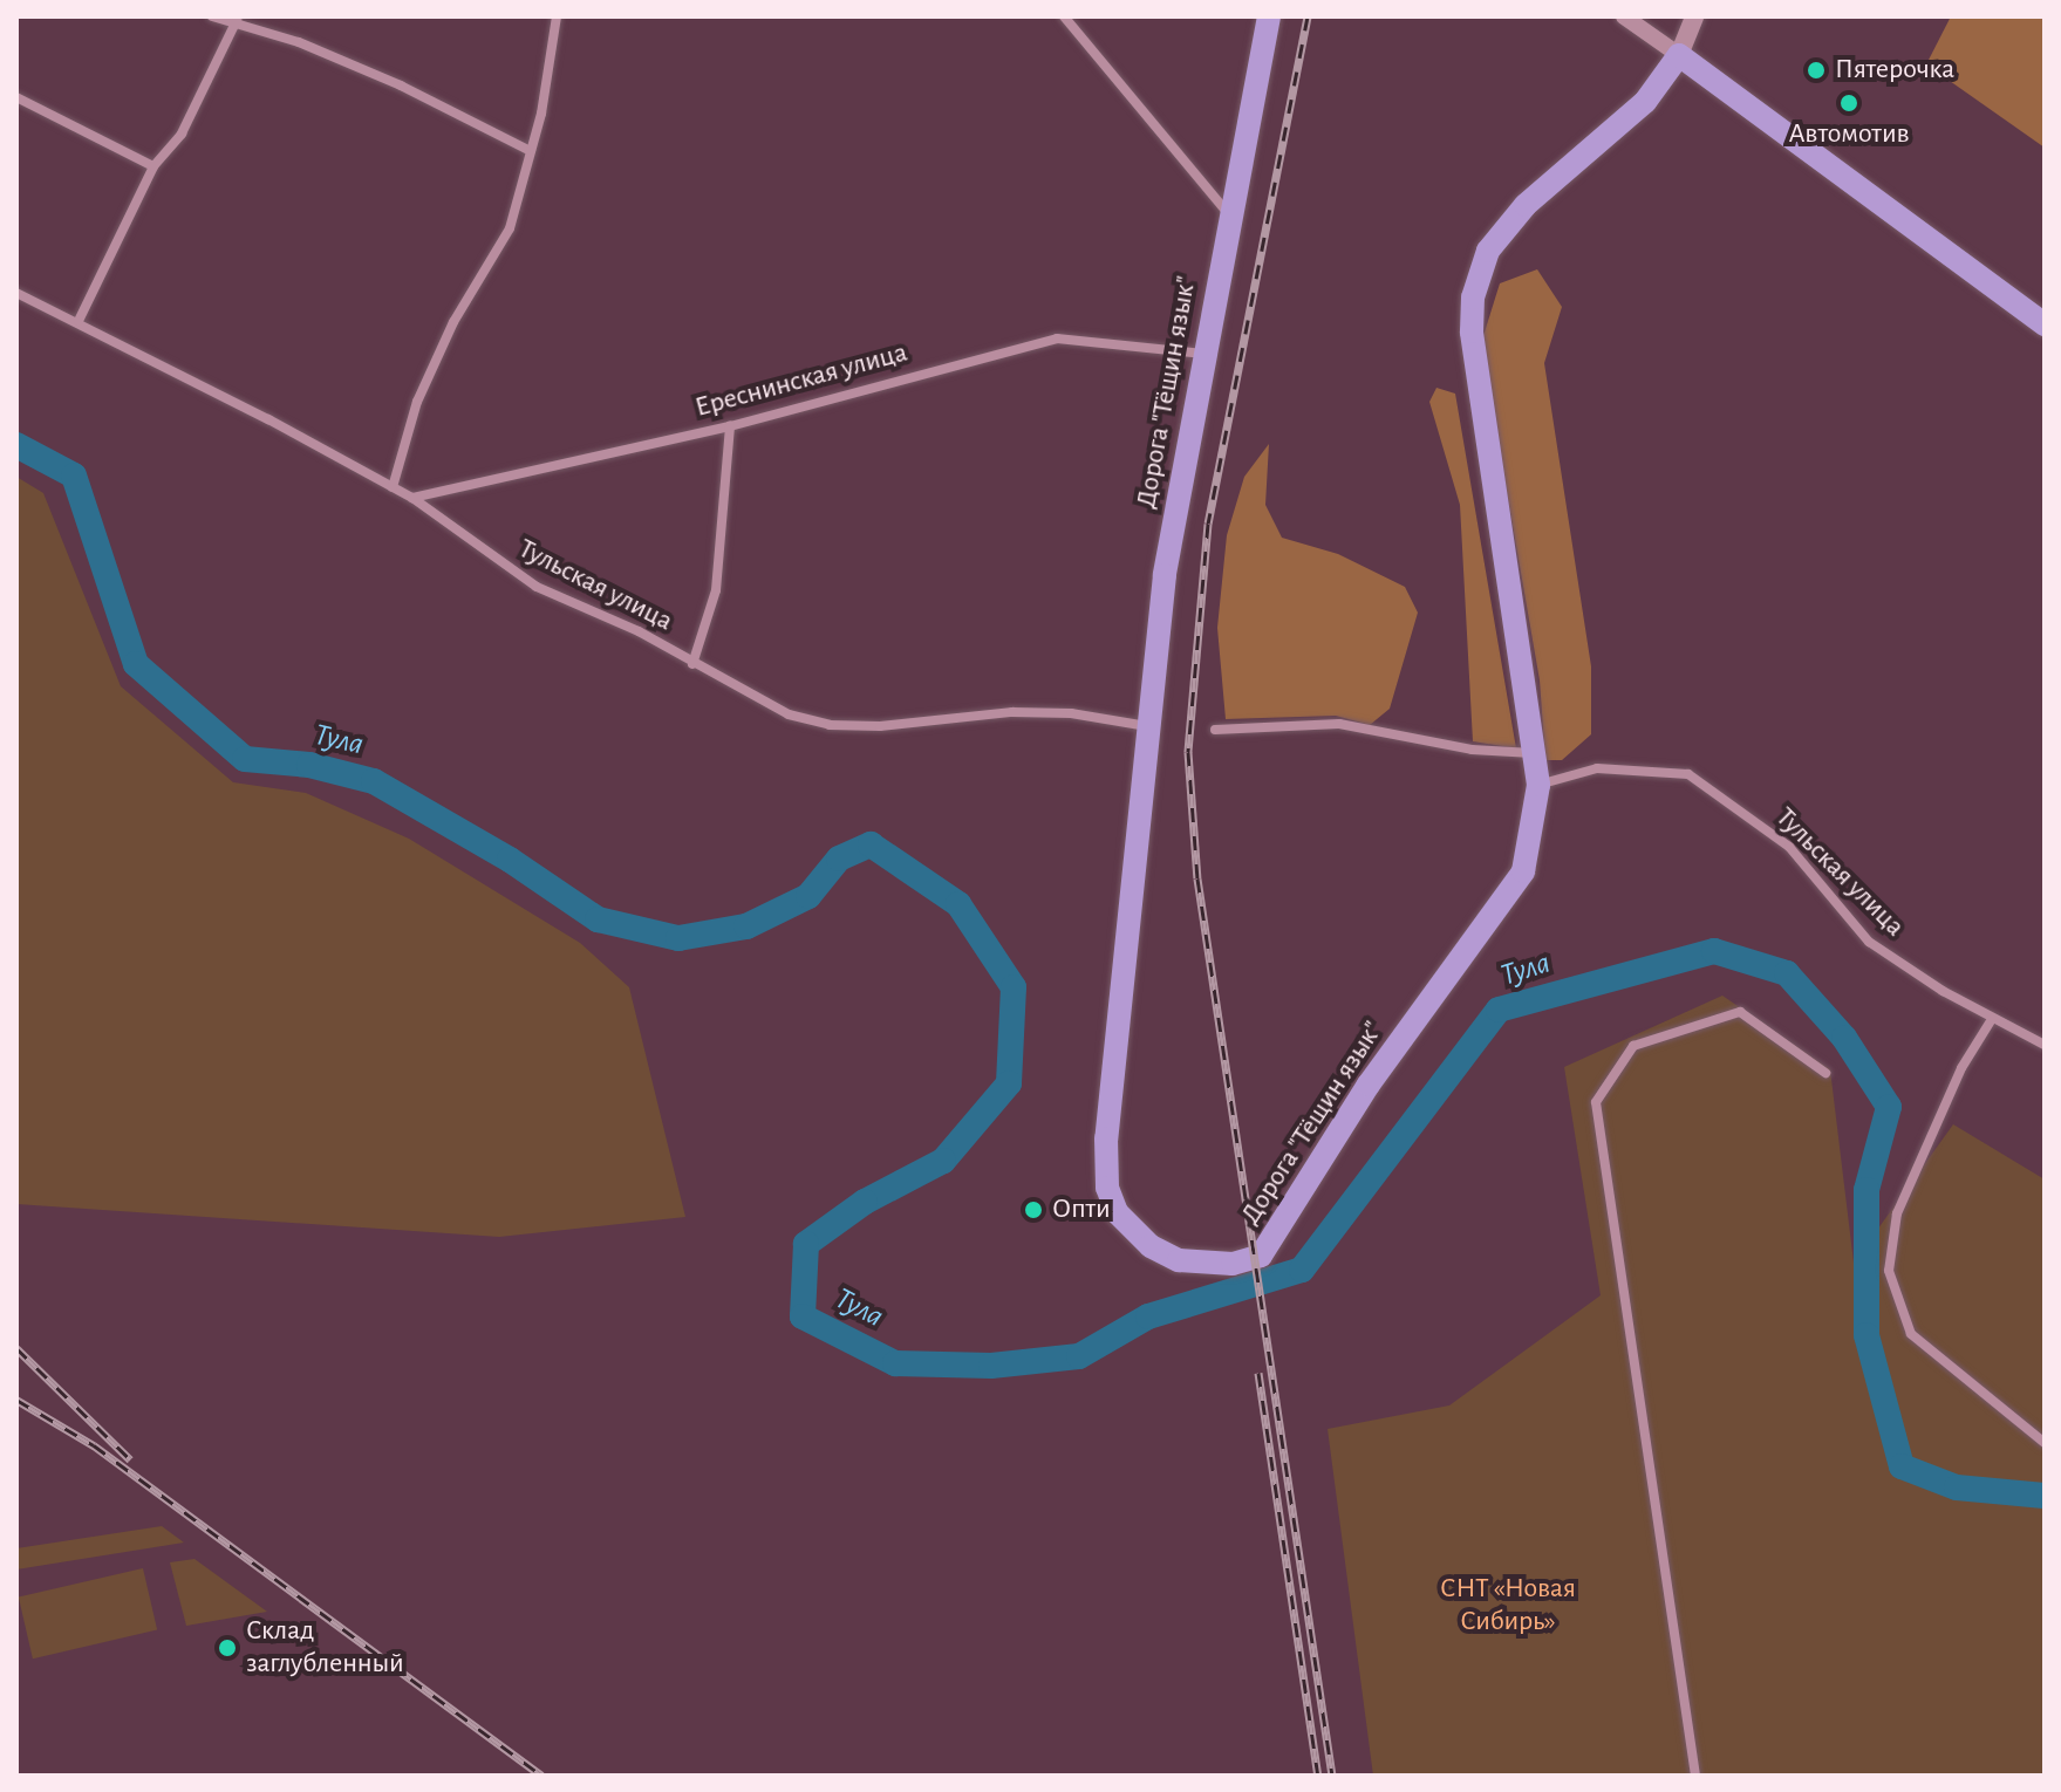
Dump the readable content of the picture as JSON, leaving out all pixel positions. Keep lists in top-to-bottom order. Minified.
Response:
{"streets":{"main road":["Дорога \"Тёщин язык\""],"street":["Ереснинская улица","Тульская улица"]},"crossings":[["Ереснинская улица","Дорога \"Тёщин язык\""],["Ереснинская улица","Тульская улица"],["Дорога \"Тёщин язык\"","Тульская улица"]],"water":["Тула"],"parks":["СНТ «Новая Сибирь»"],"places":["Пятерочка","Автомотив","Опти","Склад заглубленный"]}
